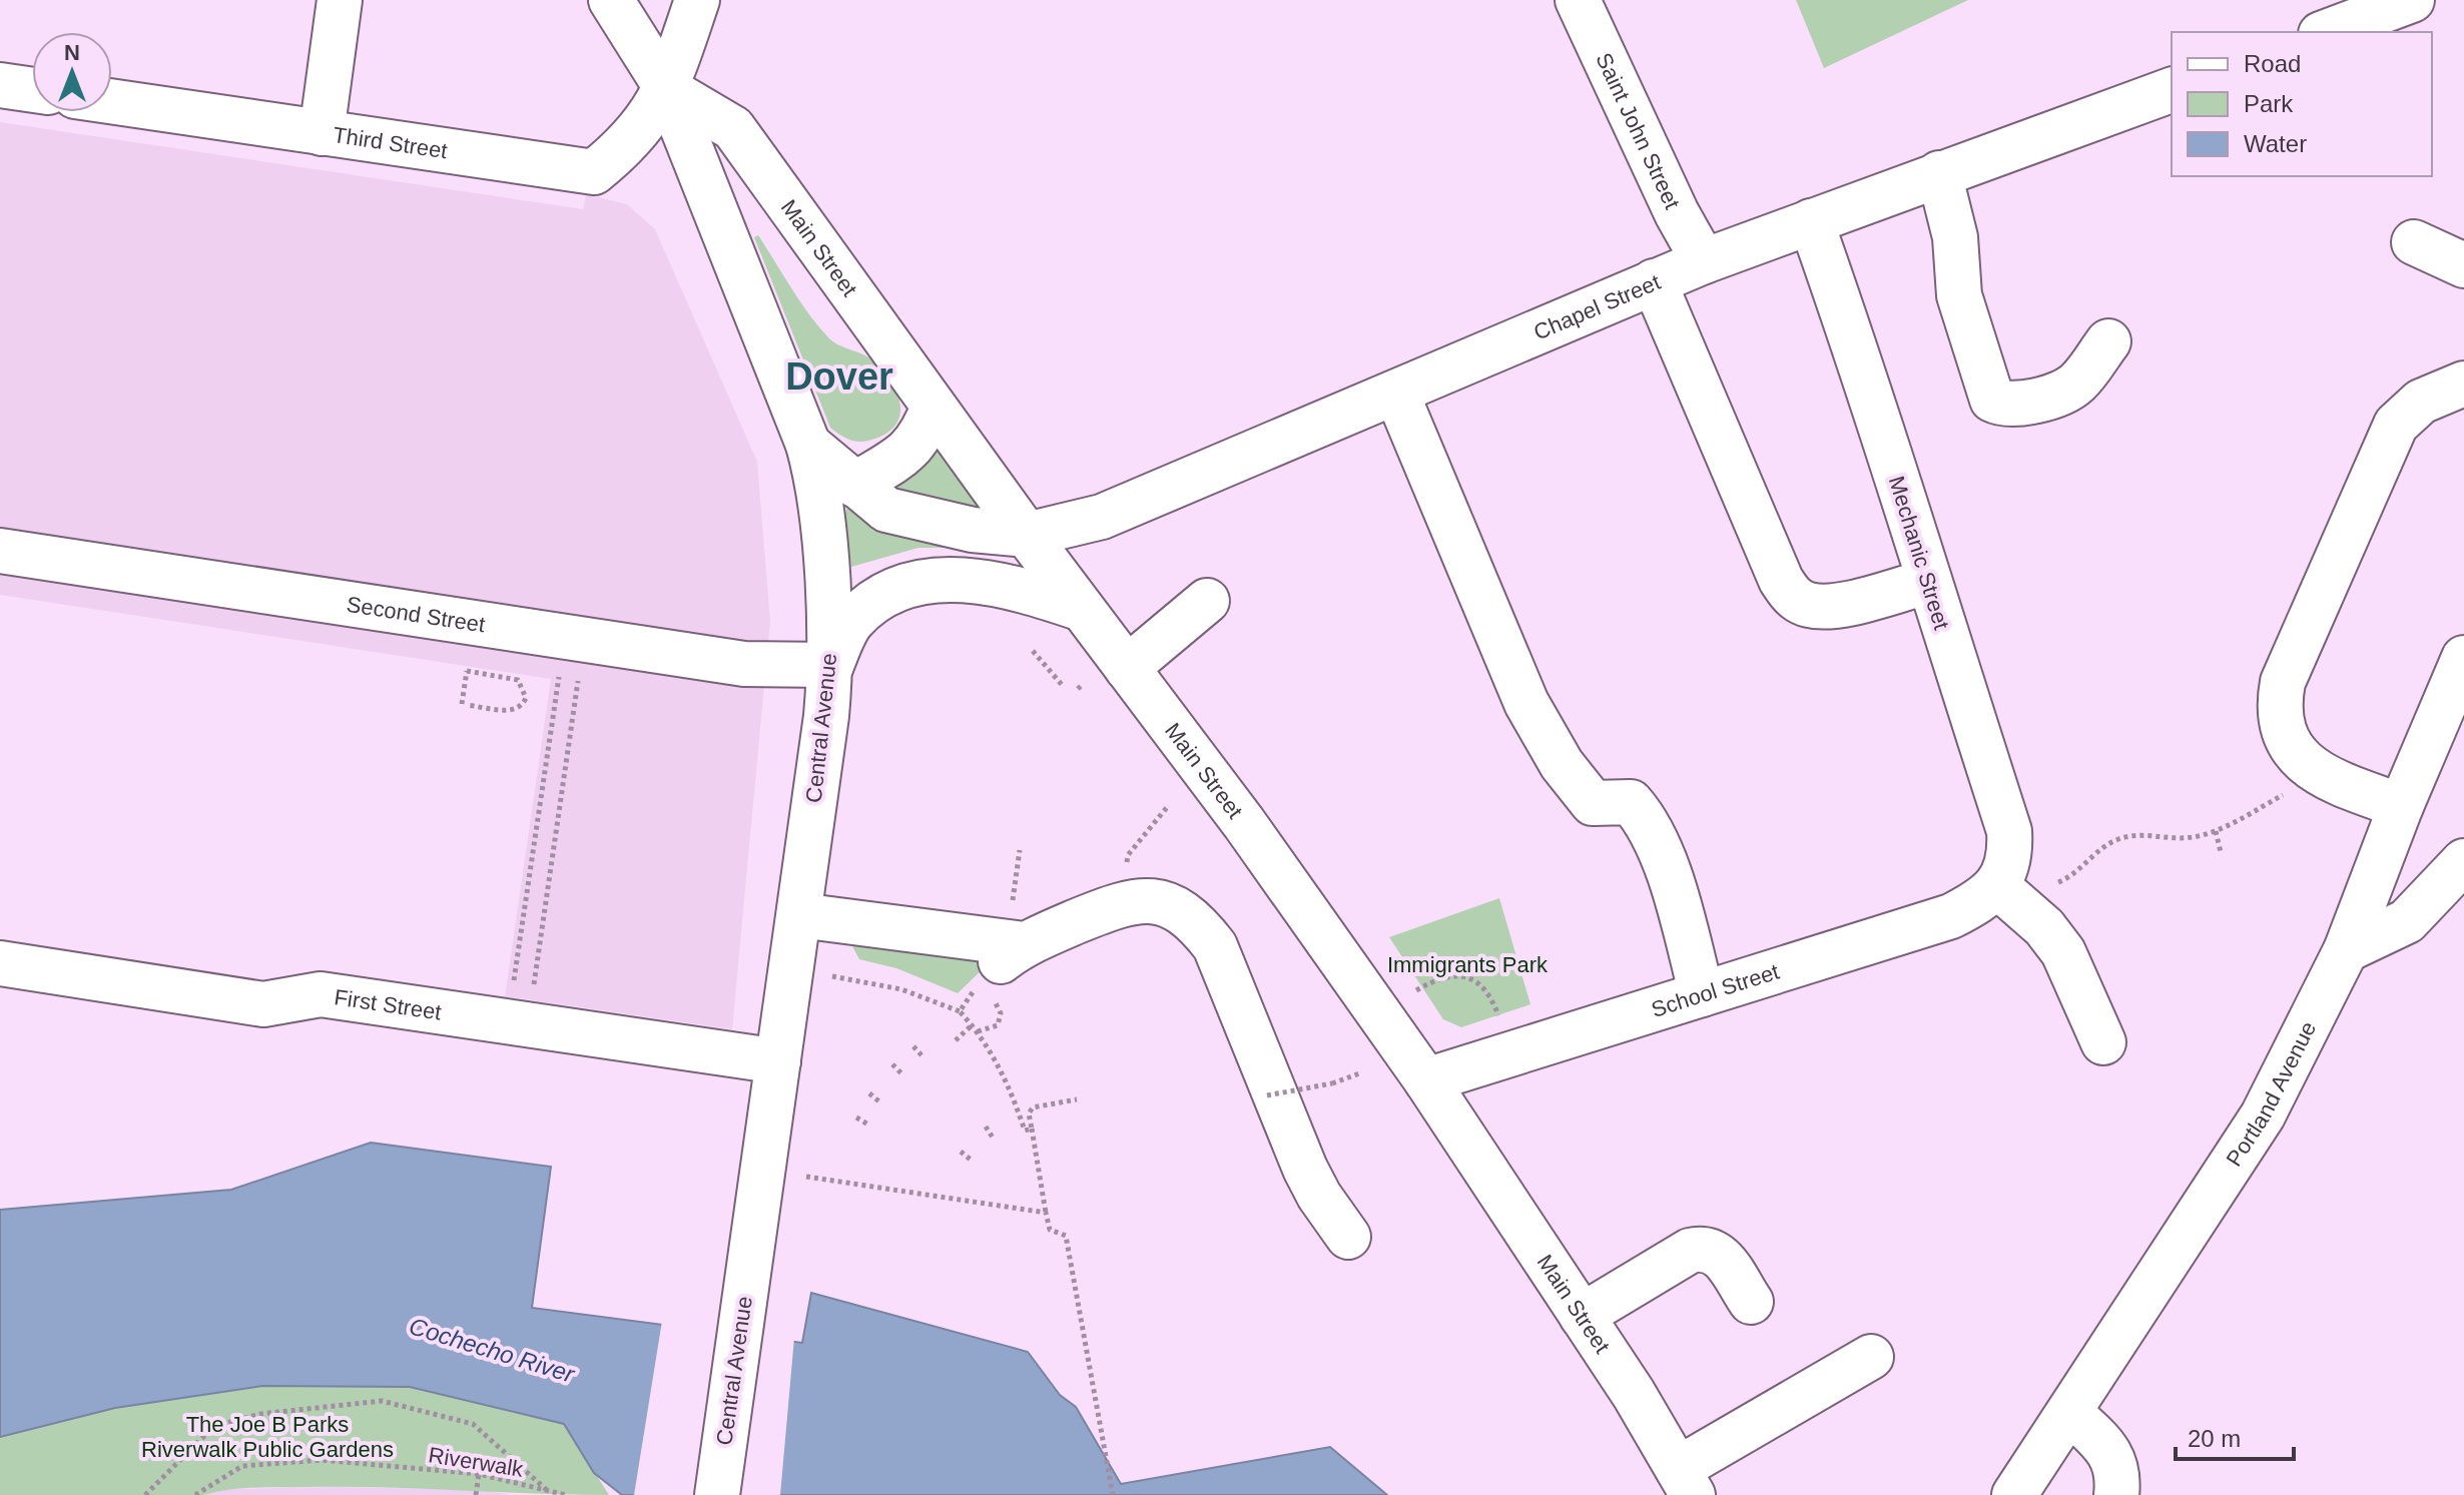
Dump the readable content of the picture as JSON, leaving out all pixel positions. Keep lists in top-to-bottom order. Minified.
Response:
{"streets":{"main road":["Saint John Street","Third Street","Main Street","Chapel Street","Mechanic Street","Second Street","Central Avenue","School Street","First Street","Portland Avenue"],"path":["Riverwalk"]},"crossings":[["Saint John Street","Chapel Street"],["Third Street","Main Street"],["Third Street","Central Avenue"],["Main Street","Chapel Street"],["Main Street","Central Avenue"],["Main Street","School Street"],["Chapel Street","Mechanic Street"],["Chapel Street","Central Avenue"],["Mechanic Street","School Street"],["Second Street","Central Avenue"],["Central Avenue","First Street"]],"districts":["Dover"],"water":["Cochecho River"],"parks":["Immigrants Park","The Joe B Parks Riverwalk Public Gardens"],"legend":["Road","Park","Water"],"scale_bar":"20 m","north":"top"}
